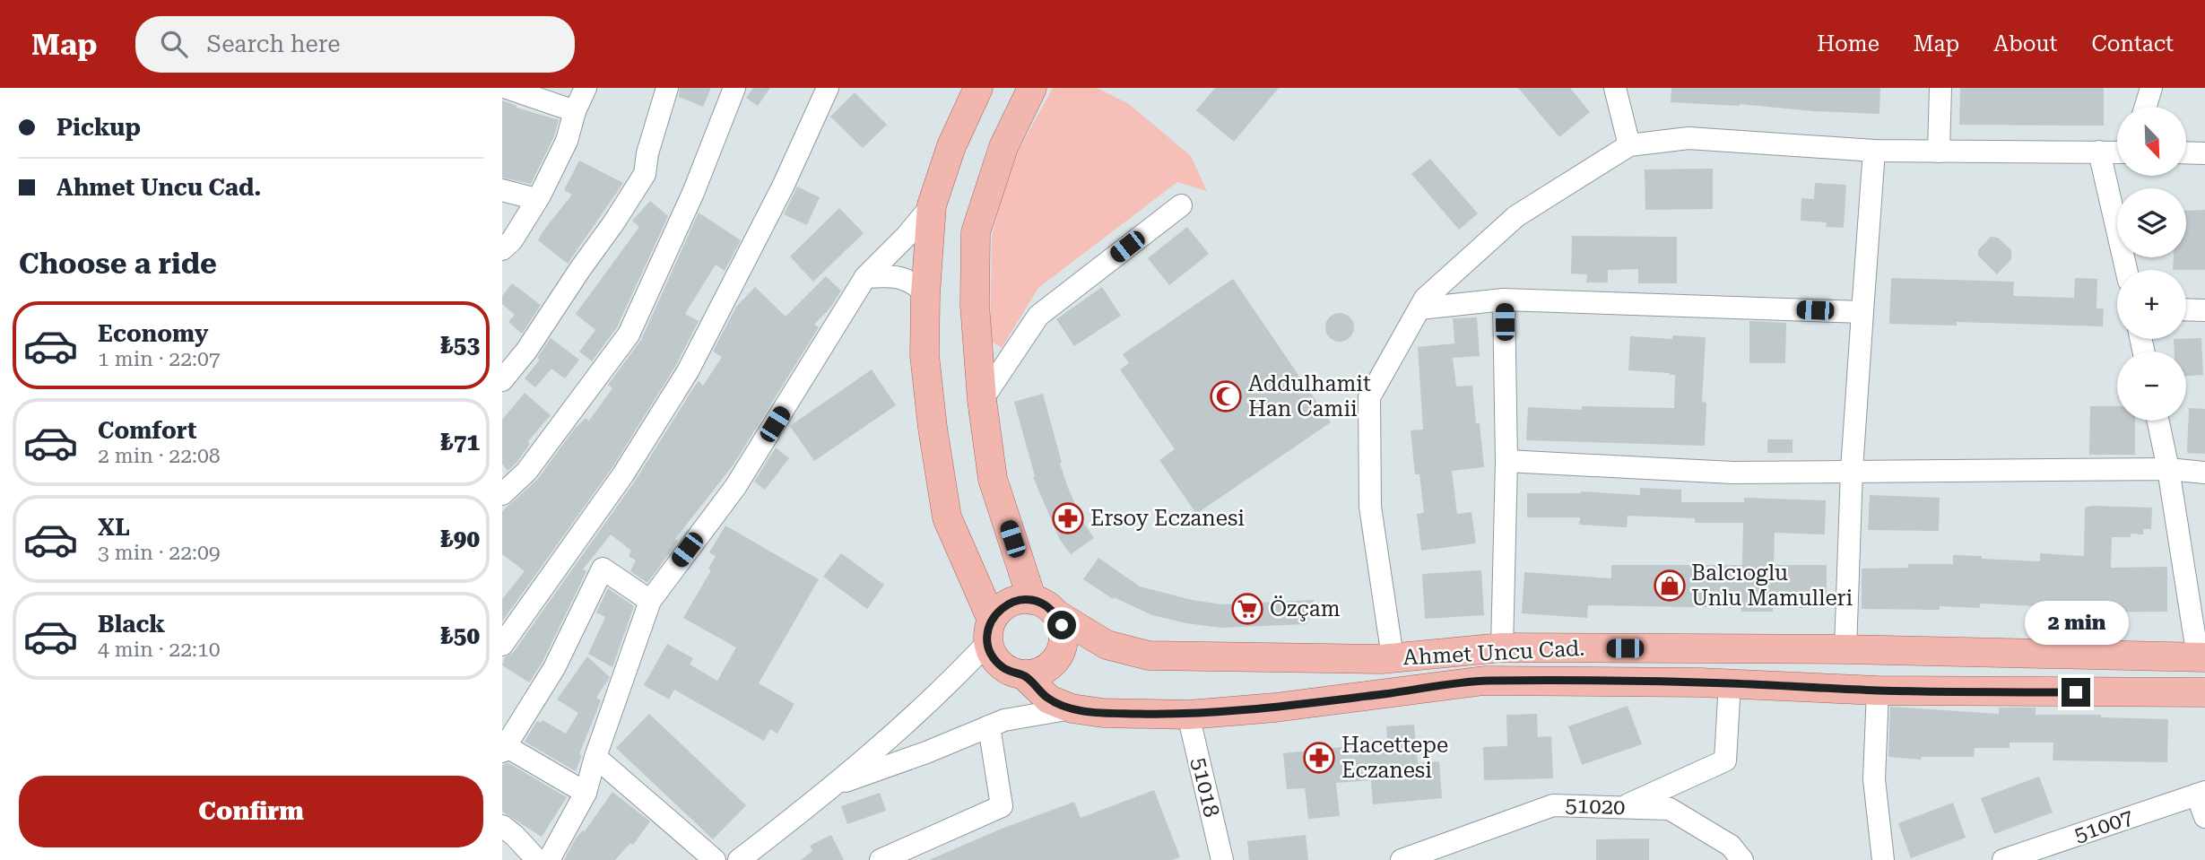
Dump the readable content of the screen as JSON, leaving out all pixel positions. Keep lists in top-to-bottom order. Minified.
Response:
{"streets":{"main road":["Ahmet Uncu Cad."],"street":["51018","51020","51007"]},"crossings":[["Ahmet Uncu Cad.","51018"]],"places":{"mosque":["Addulhamit Han Camii"],"pharmacy":["Ersoy Eczanesi","Hacettepe Eczanesi"],"shop":["Balcıoglu Unlu Mamulleri"],"supermarket":["Özçam"]},"north":"bottom right","page":{"header":"Map","search":"Search here","nav":["Home","Map","About","Contact"],"banner":["Pickup","Ahmet Uncu Cad."],"map_buttons":["+","−"],"heading":"Choose a ride","list":[{"name":"Economy","note":"1 min · 22:07","value":"₺53"},{"name":"Comfort","note":"2 min · 22:08","value":"₺71"},{"name":"XL","note":"3 min · 22:09","value":"₺90"},{"name":"Black","note":"4 min · 22:10","value":"₺50"}],"bubble":"2 min","buttons":"Confirm"}}
